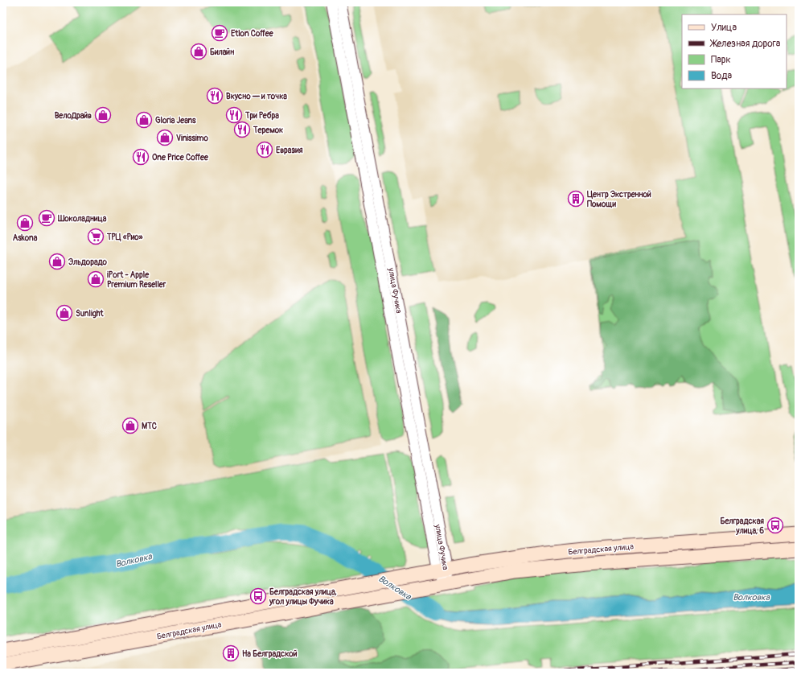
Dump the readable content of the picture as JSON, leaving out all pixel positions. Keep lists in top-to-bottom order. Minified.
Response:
{"streets":{"street":["улица Фучика","Белградская улица"]},"crossings":[["улица Фучика","Белградская улица"]],"water":["Волковка"],"places":{"cafe":["Etlon Coffee","Шоколадница"],"shop":["Билайн","ВелоДрайв","Gloria Jeans","Vinissimo","Askona","Эльдорадо","iPort - Apple Premium Reseller","Sunlight","МТС"],"restaurant":["Вкусно — и точка","Три Ребра","Теремок","Евразия","One Price Coffee"],"building":["Центр Экстренной Помощи","На Белградской"],"supermarket":["ТРЦ «Рио»"],"bus stop":["Белградская улица, 6","Белградская улица, угол улицы Фучика"]},"legend":["Улица","Железная дорога","Парк","Вода"]}
